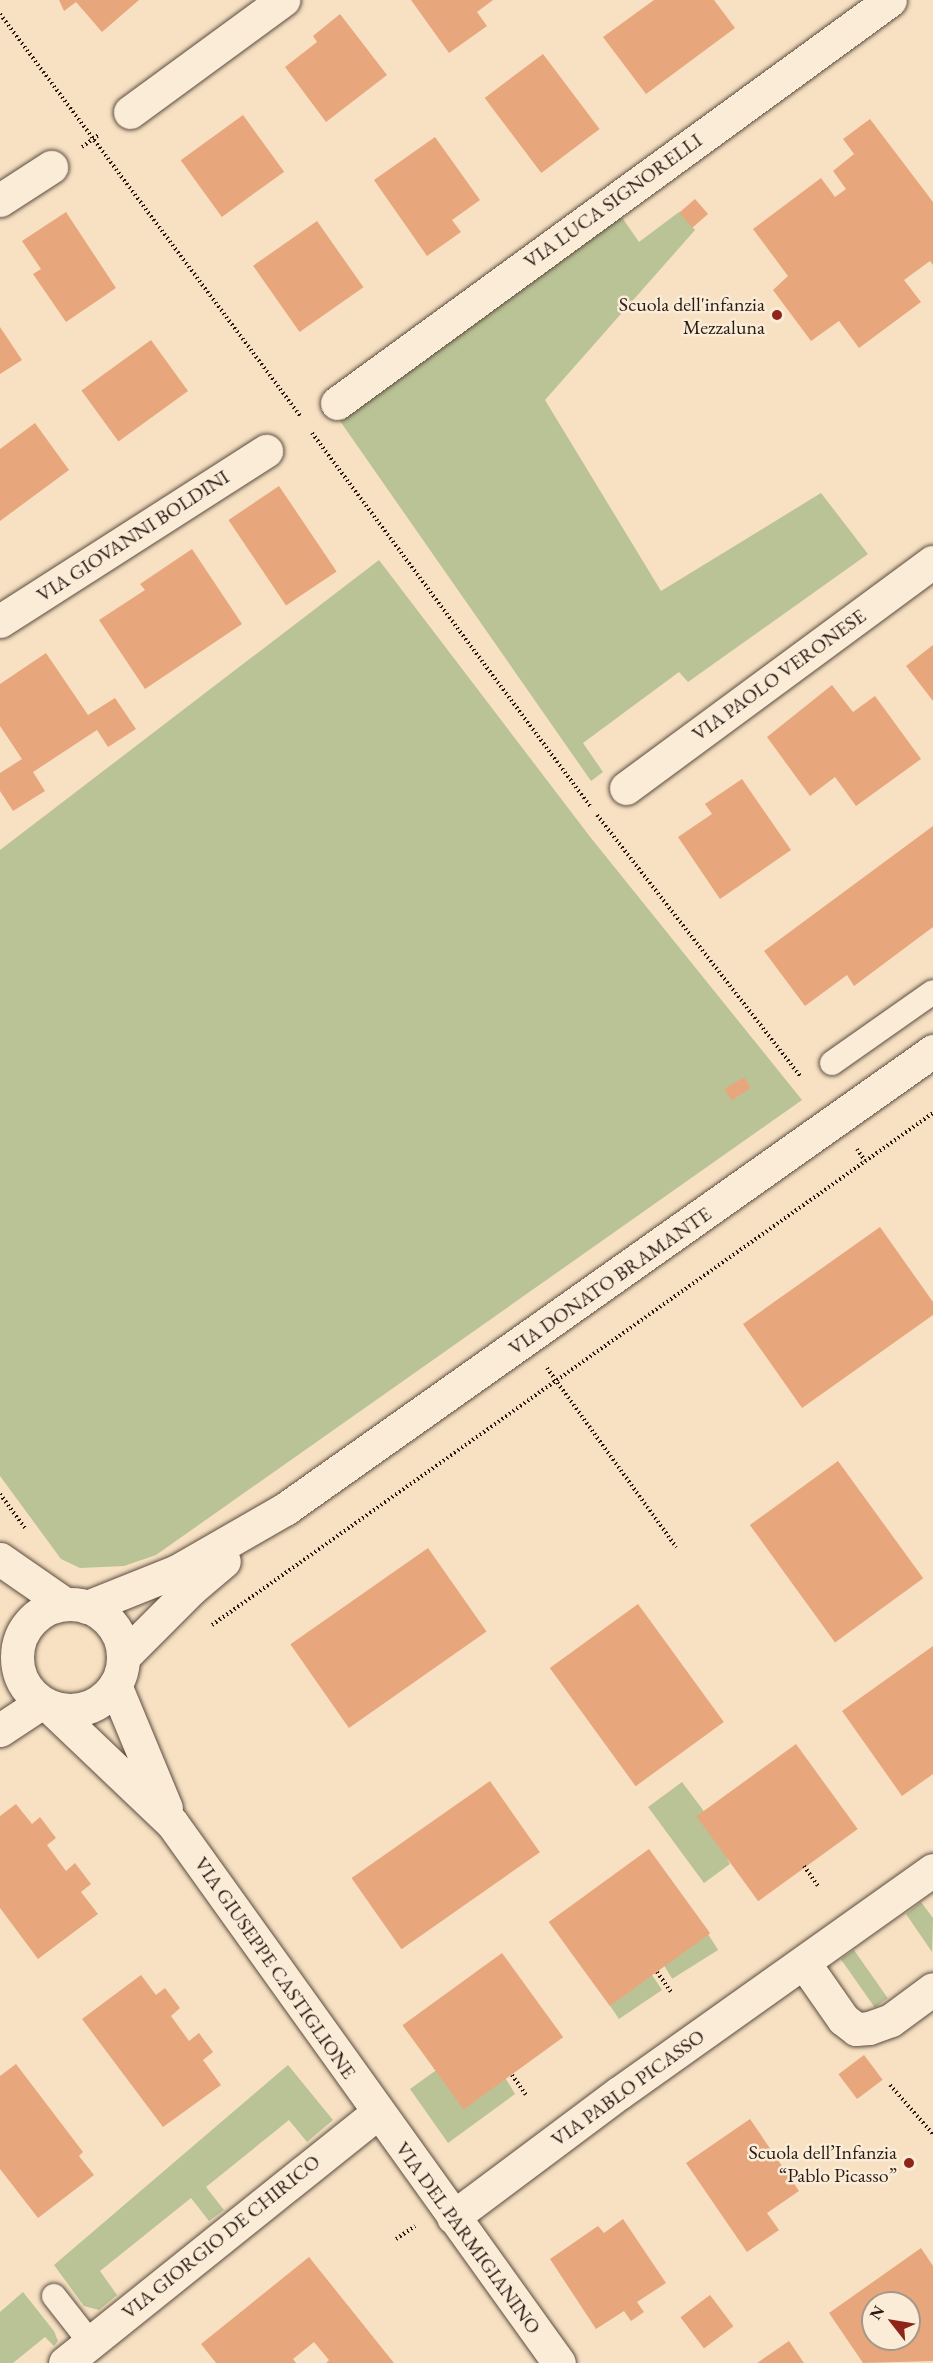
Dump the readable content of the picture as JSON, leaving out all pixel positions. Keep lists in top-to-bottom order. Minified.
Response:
{"streets":{"street":["VIA LUCA SIGNORELLI","VIA GIOVANNI BOLDINI","VIA PAOLO VERONESE","VIA DONATO BRAMANTE","VIA GIUSEPPE CASTIGLIONE","VIA PABLO PICASSO","VIA GIORGIO DE CHIRICO","VIA DEL PARMIGIANINO"]},"crossings":[["VIA DONATO BRAMANTE","VIA GIUSEPPE CASTIGLIONE"],["VIA GIUSEPPE CASTIGLIONE","VIA GIORGIO DE CHIRICO"],["VIA GIUSEPPE CASTIGLIONE","VIA DEL PARMIGIANINO"],["VIA PABLO PICASSO","VIA DEL PARMIGIANINO"],["VIA GIORGIO DE CHIRICO","VIA DEL PARMIGIANINO"]],"places":["Scuola dell'infanzia Mezzaluna","Scuola dell’Infanzia “Pablo Picasso”"],"north":"top left"}
